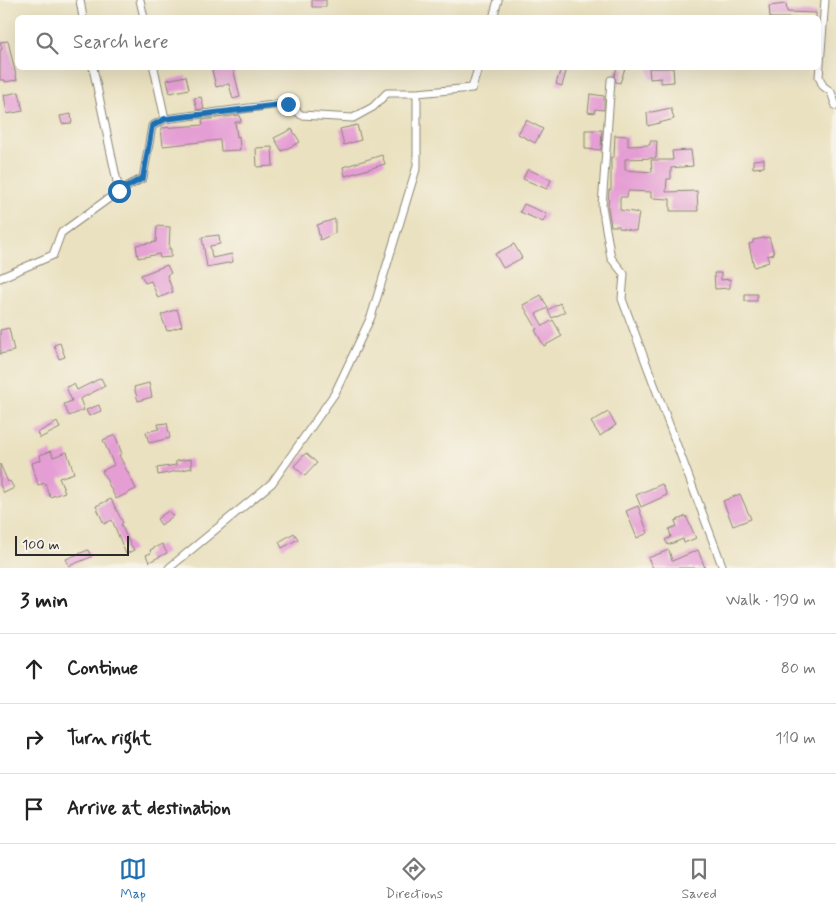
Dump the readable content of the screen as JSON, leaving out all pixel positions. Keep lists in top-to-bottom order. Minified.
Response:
{"scale_bar":"100 m","page":{"search":"Search here","scale":"100 m","heading":["3 min","Walk · 190 m"],"list":[["Continue","80 m"],["Turn right","110 m"],"Arrive at destination"],"nav":["Map","Directions","Saved"]}}
